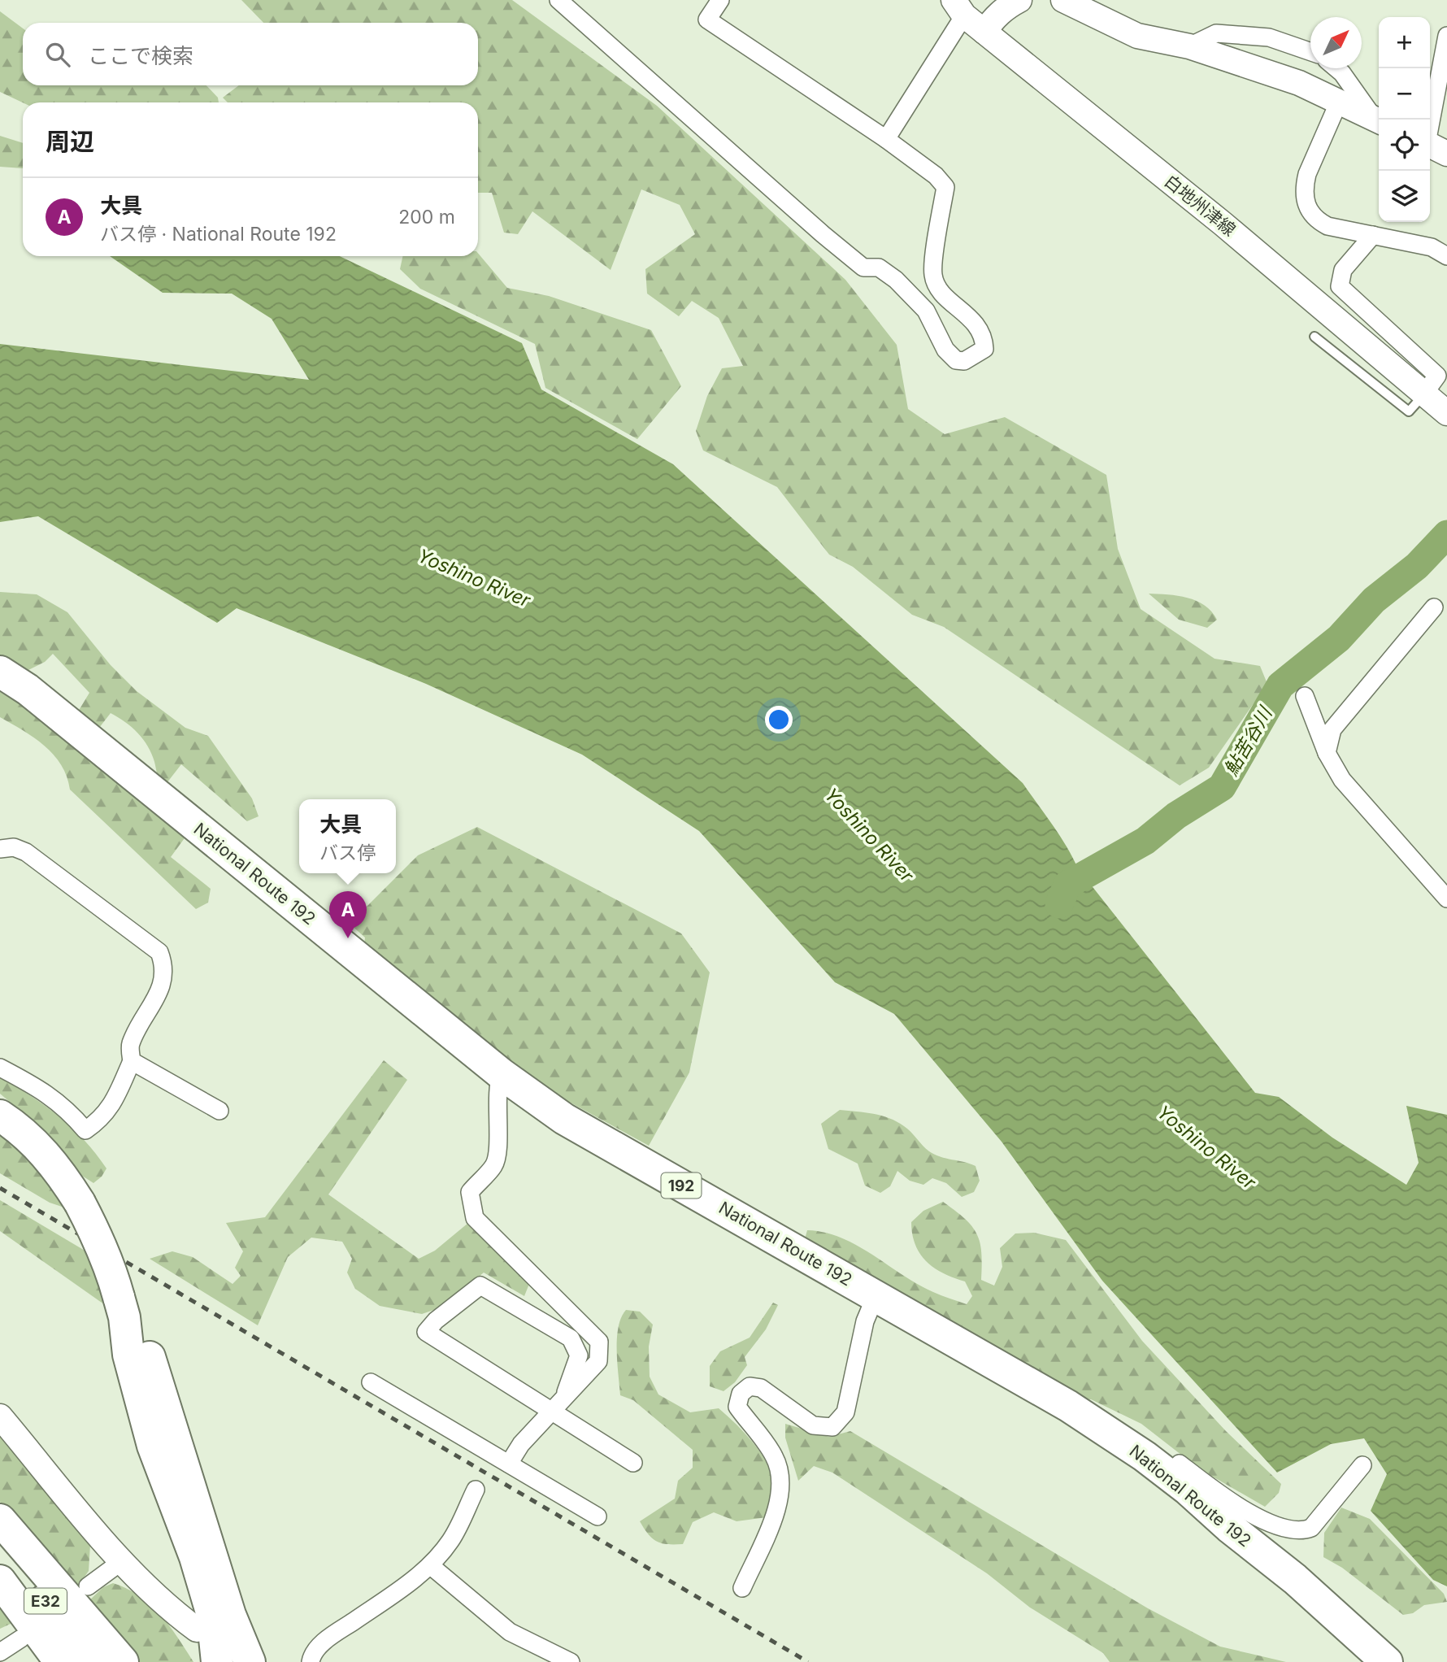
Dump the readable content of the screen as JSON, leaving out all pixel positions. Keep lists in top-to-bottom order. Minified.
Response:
{"streets":{"highway":["National Route 192","192","E32"],"street":["白地州津線"]},"water":["Yoshino River","鮎苦谷川"],"north":"top right","page":{"map_buttons":["+","−"],"search":"ここで検索","heading":"周辺","list":[{"mark":"A","name":"大具","note":"バス停 · National Route 192","value":"200 m"}],"popup":["大具","バス停"],"pins":"A"}}
